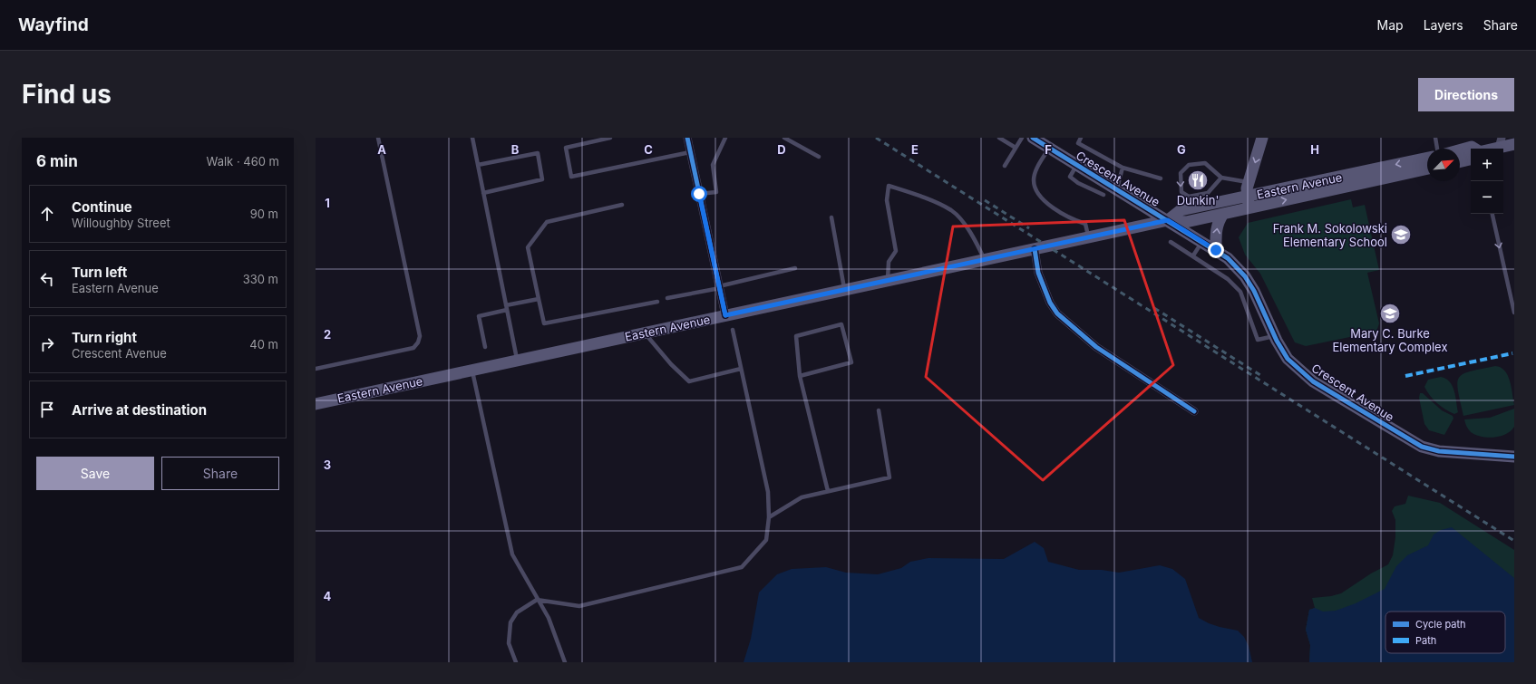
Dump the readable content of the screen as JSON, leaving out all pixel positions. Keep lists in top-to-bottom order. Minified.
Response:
{"streets":{"main road":["Crescent Avenue","Eastern Avenue"]},"crossings":[["Crescent Avenue","Eastern Avenue"]],"places":{"restaurant":["Dunkin'"],"school or university":["Frank M. Sokolowski Elementary School","Mary C. Burke Elementary Complex"]},"legend":["Cycle path","Path"],"north":"top right","page":{"header":"Wayfind","nav":["Map","Layers","Share"],"buttons":["Directions",["Save","Share"]],"title":"Find us","heading":["6 min","Walk · 460 m"],"map_buttons":["+","−"],"list":[["Continue","Willoughby Street","90 m"],["Turn left","Eastern Avenue","330 m"],["Turn right","Crescent Avenue","40 m"],"Arrive at destination"]},"grid":{"columns":["A","B","C","D","E","F","G","H"],"rows":["1","2","3","4"]}}
